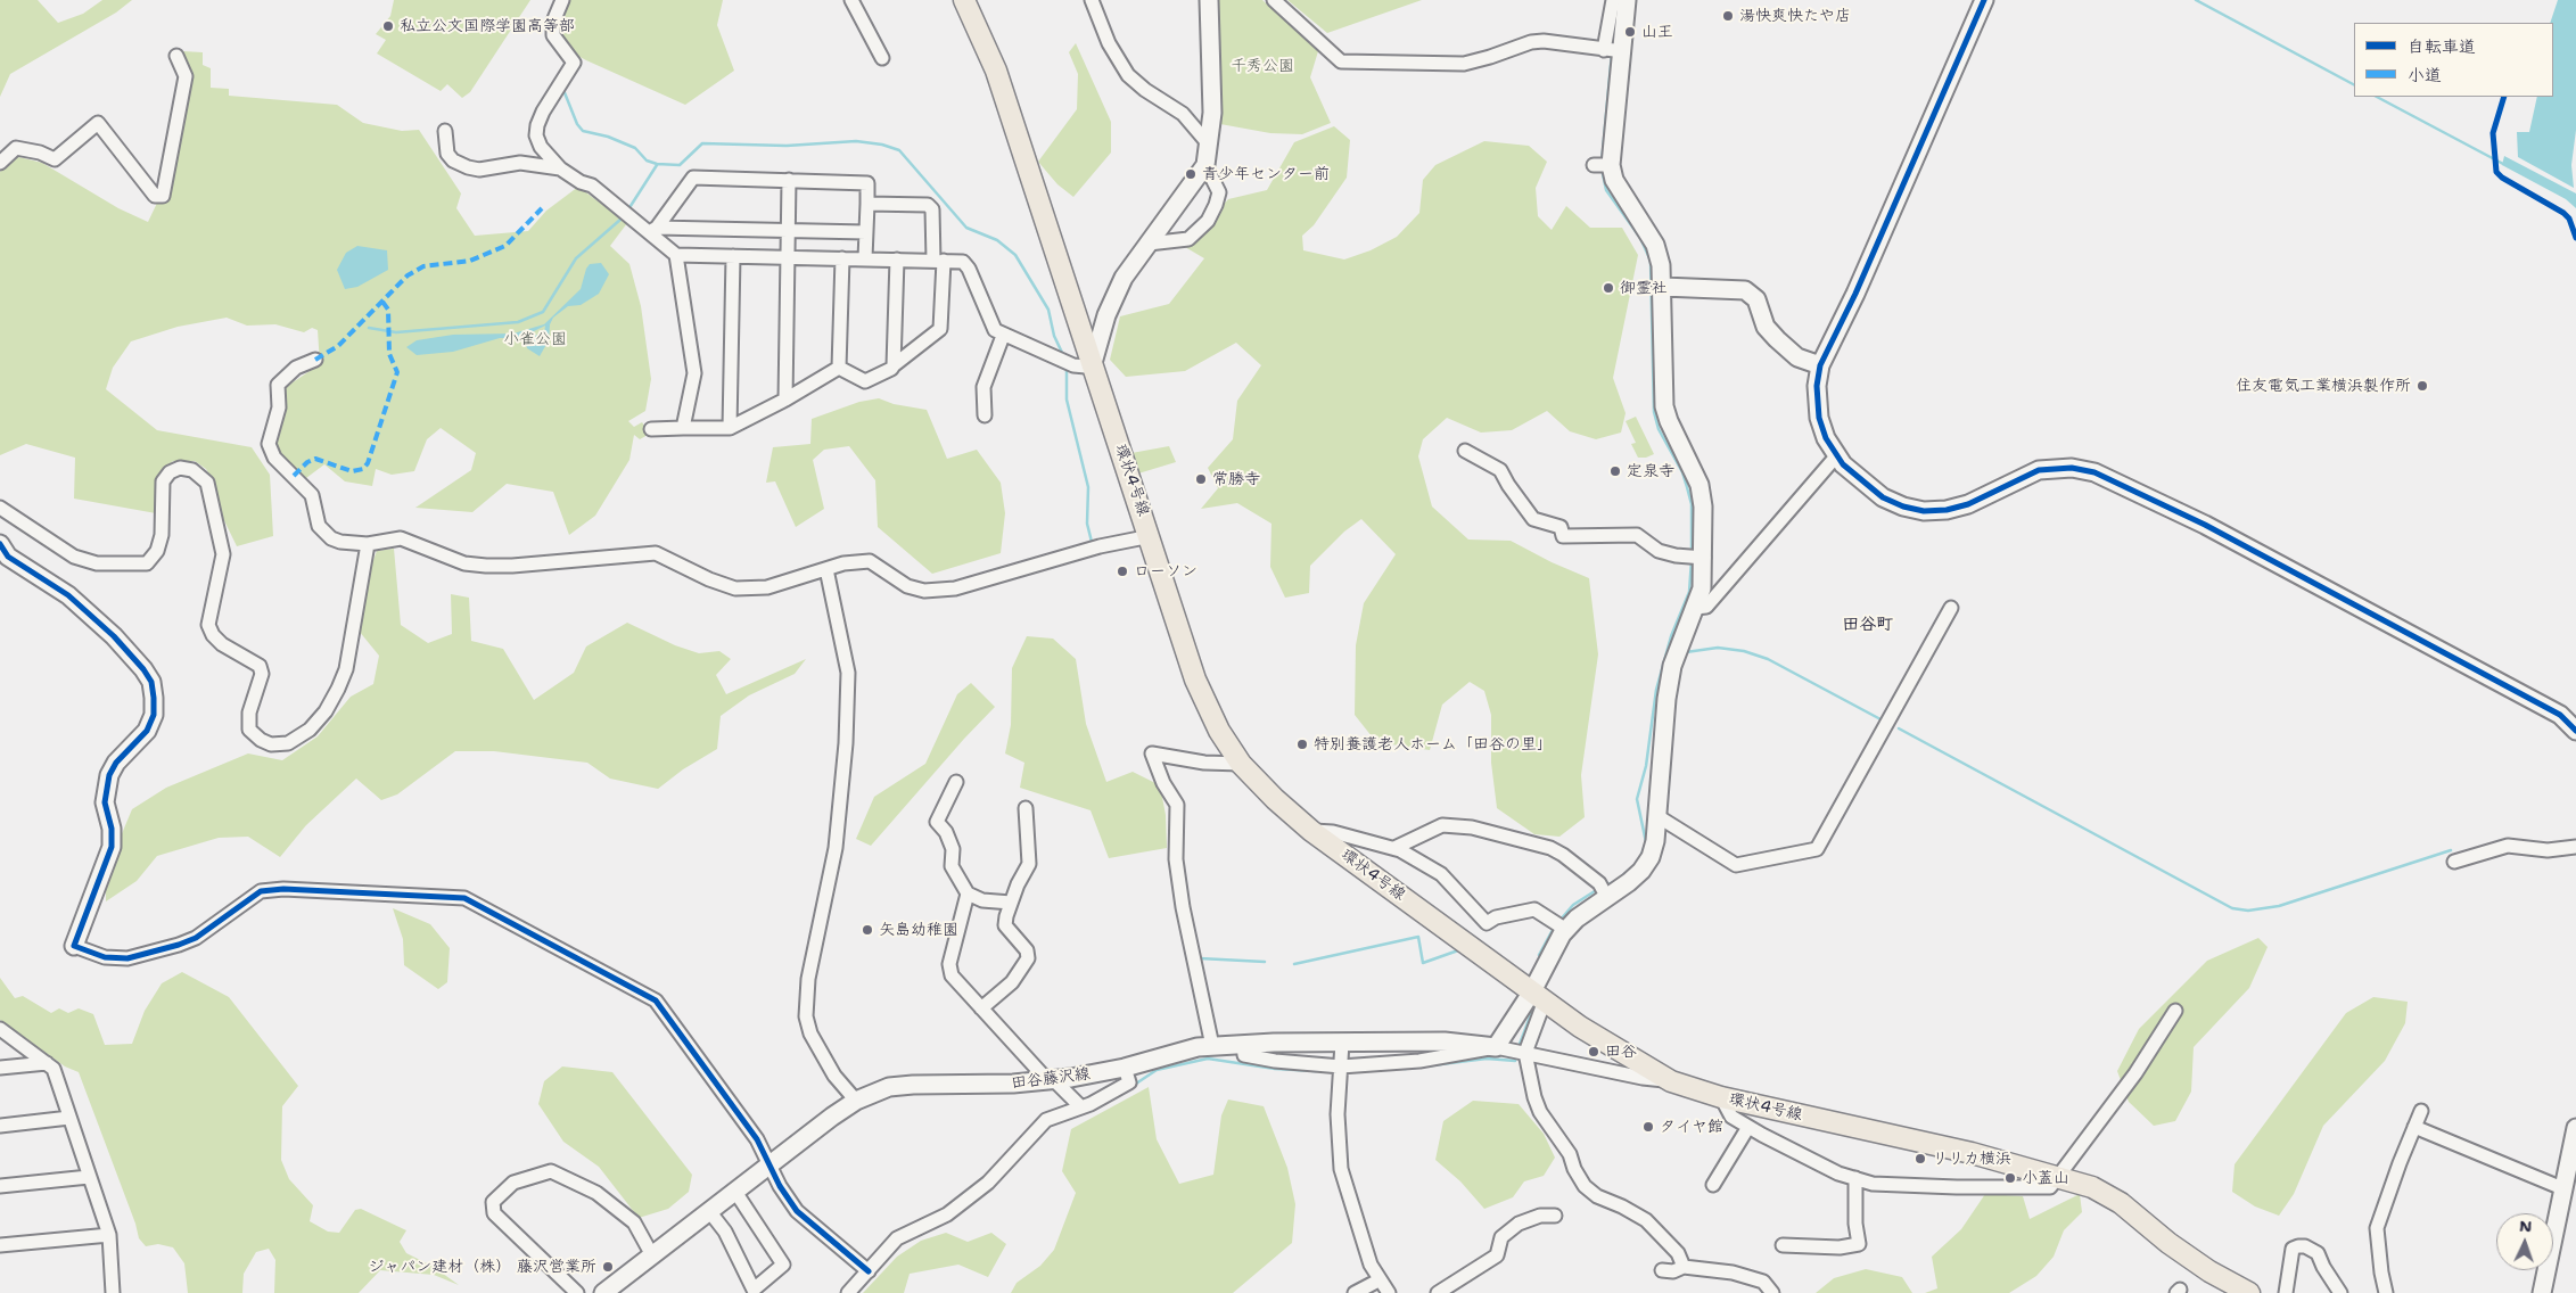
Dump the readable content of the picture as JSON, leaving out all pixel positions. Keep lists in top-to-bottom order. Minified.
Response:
{"streets":{"main road":["環状4号線"],"street":["田谷藤沢線"]},"districts":["田谷町"],"parks":["千秀公園","小雀公園"],"places":["湯快爽快たや店","私立公文国際学園高等部","山王","青少年センター前","御霊社","住友電気工業横浜製作所","定泉寺","常勝寺","ローソン","特別養護老人ホーム「田谷の里」","矢島幼稚園","田谷","タイヤ館","リリカ横浜","小蓋山","ジャパン建材（株） 藤沢営業所"],"legend":["自転車道","小道"],"north":"top"}
